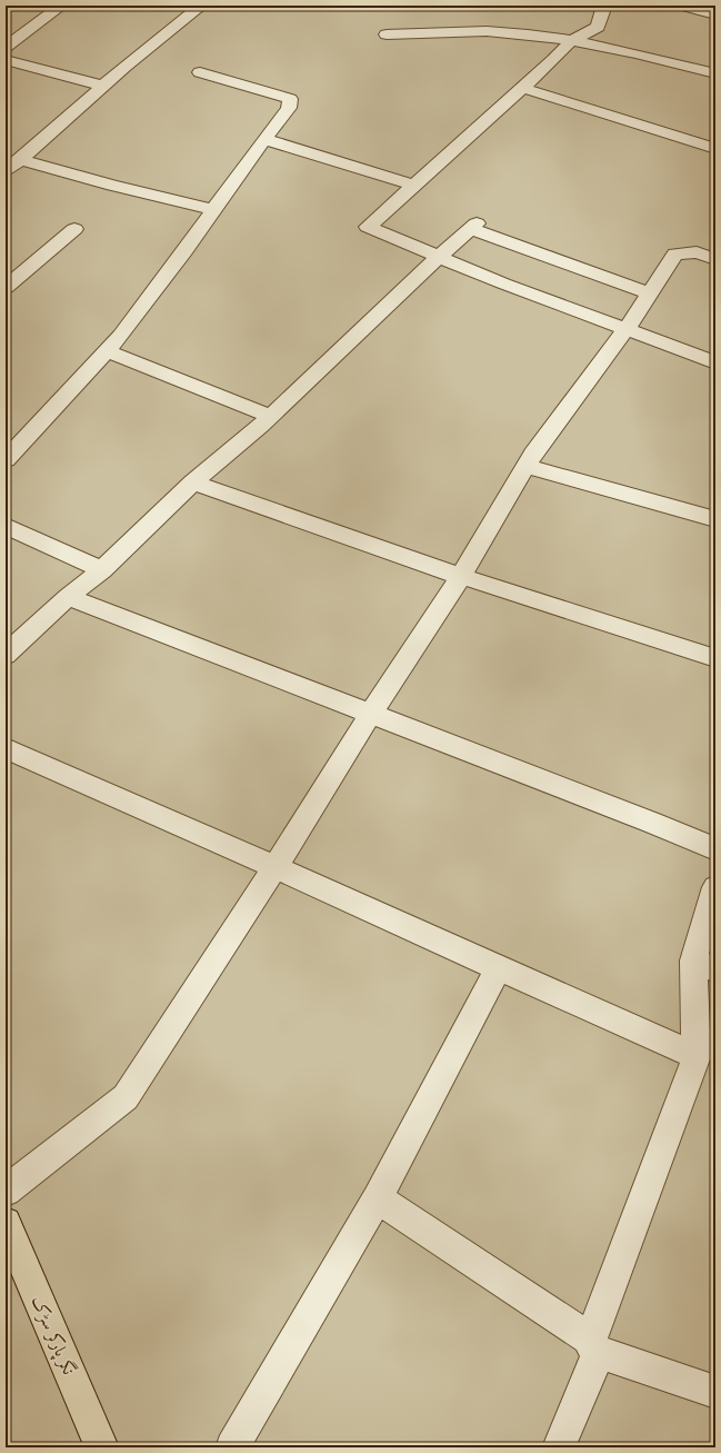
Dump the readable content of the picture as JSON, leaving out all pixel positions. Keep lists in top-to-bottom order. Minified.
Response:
{"streets":{"main road":["نگر پارکر سڑک"]}}
